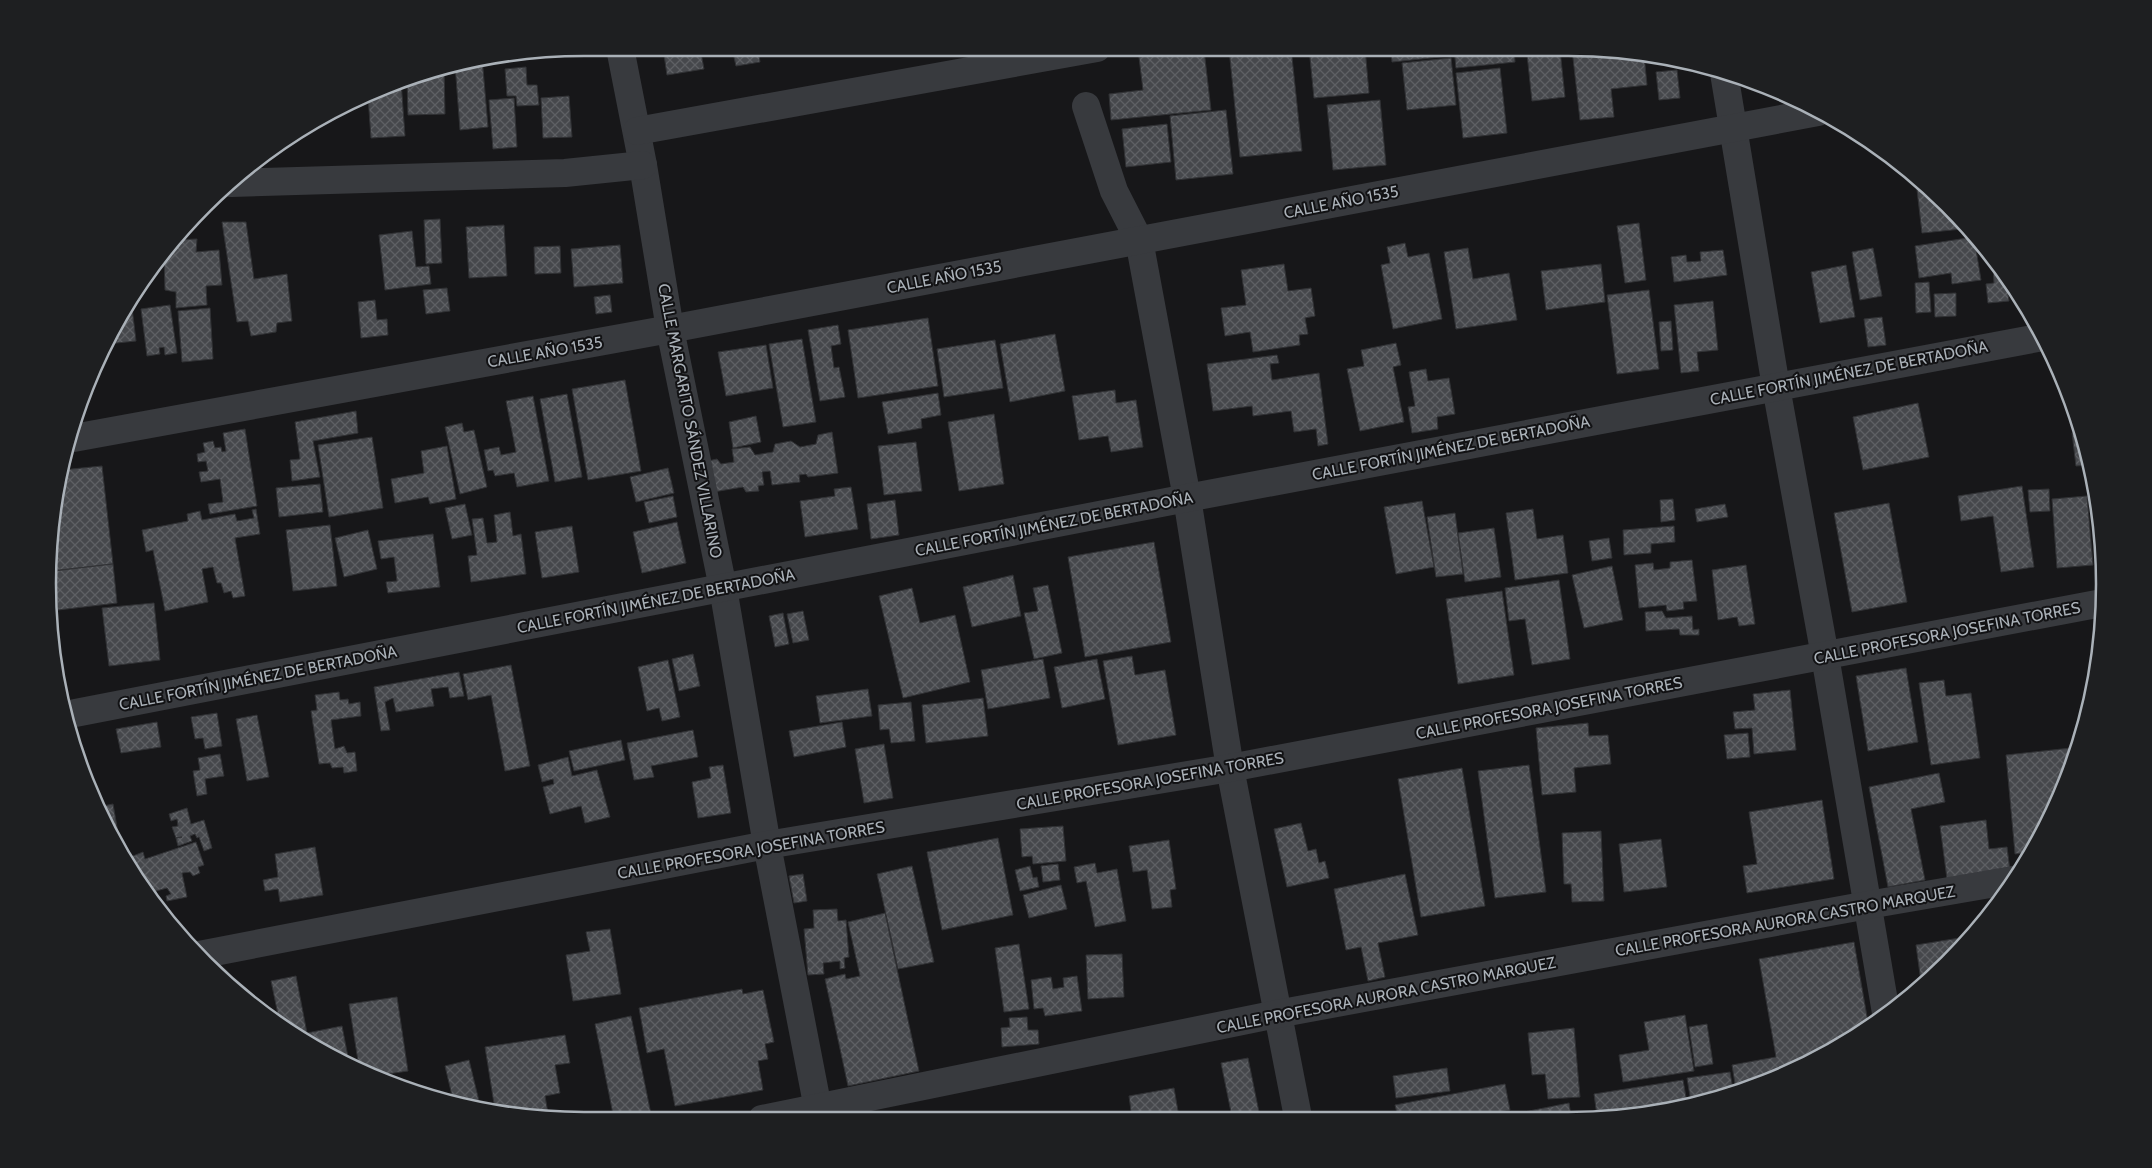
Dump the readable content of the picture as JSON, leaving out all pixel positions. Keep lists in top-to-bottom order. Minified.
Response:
{"streets":{"street":["CALLE AÑO 1535","CALLE FORTÍN JIMÉNEZ DE BERTADOÑA","CALLE MARGARITO SÁNDEZ VILLARINO","CALLE PROFESORA JOSEFINA TORRES","CALLE PROFESORA AURORA CASTRO MARQUEZ"]},"crossings":[["CALLE AÑO 1535","CALLE MARGARITO SÁNDEZ VILLARINO"],["CALLE FORTÍN JIMÉNEZ DE BERTADOÑA","CALLE MARGARITO SÁNDEZ VILLARINO"],["CALLE MARGARITO SÁNDEZ VILLARINO","CALLE PROFESORA JOSEFINA TORRES"]]}
